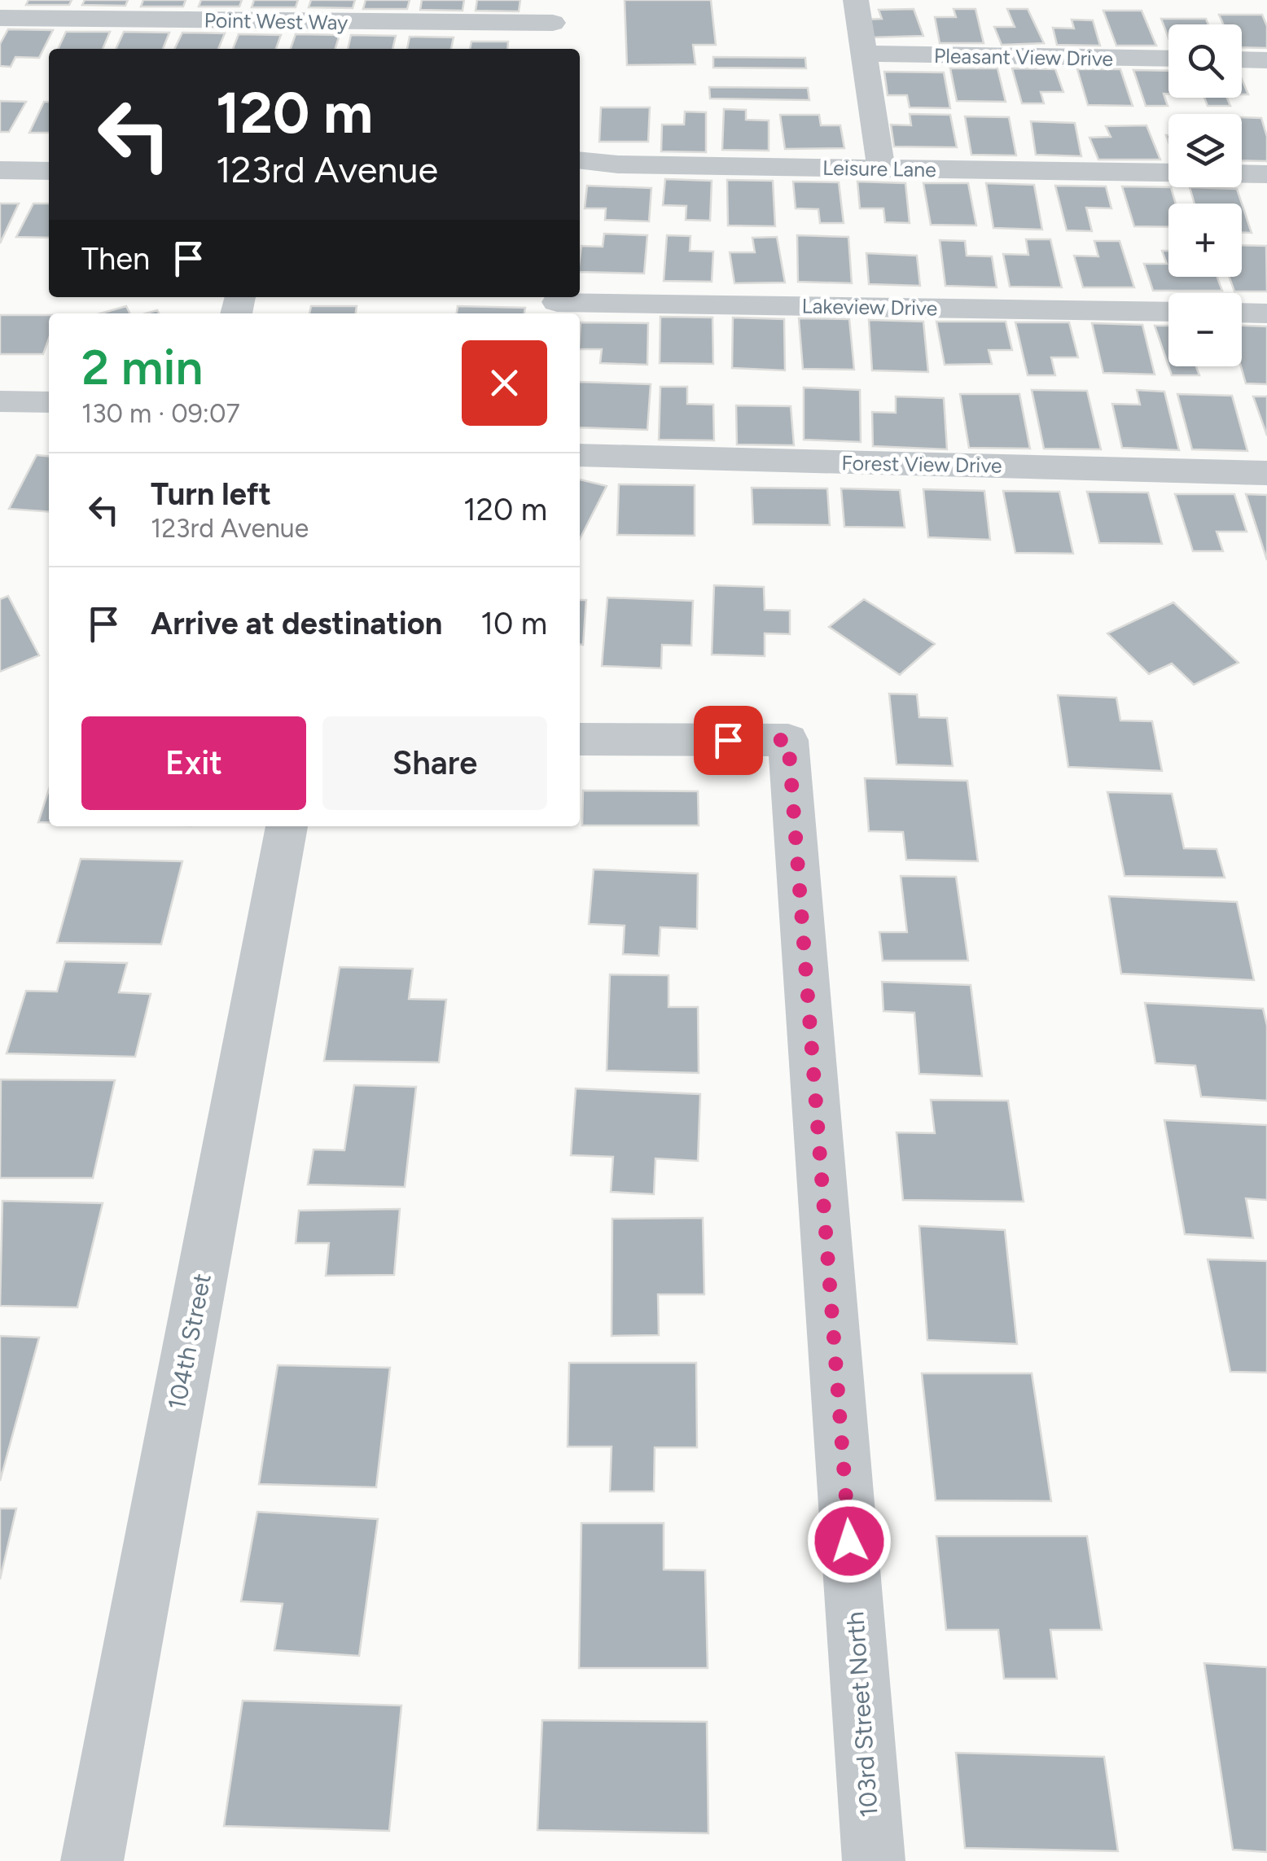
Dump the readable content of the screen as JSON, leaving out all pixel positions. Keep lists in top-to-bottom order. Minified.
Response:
{"streets":{"street":["Point West Way","Pleasant View Drive","Leisure Lane","Lakeview Drive","Forest View Drive","104th Street","103rd Street North"]},"page":{"map_buttons":["+","−"],"turn":["120 m","123rd Avenue"],"then":"Then","heading":["2 min","130 m · 09:07"],"list":[{"name":"Turn left","note":"123rd Avenue","value":"120 m"},{"name":"Arrive at destination","value":"10 m"}],"buttons":["Exit","Share"]}}
